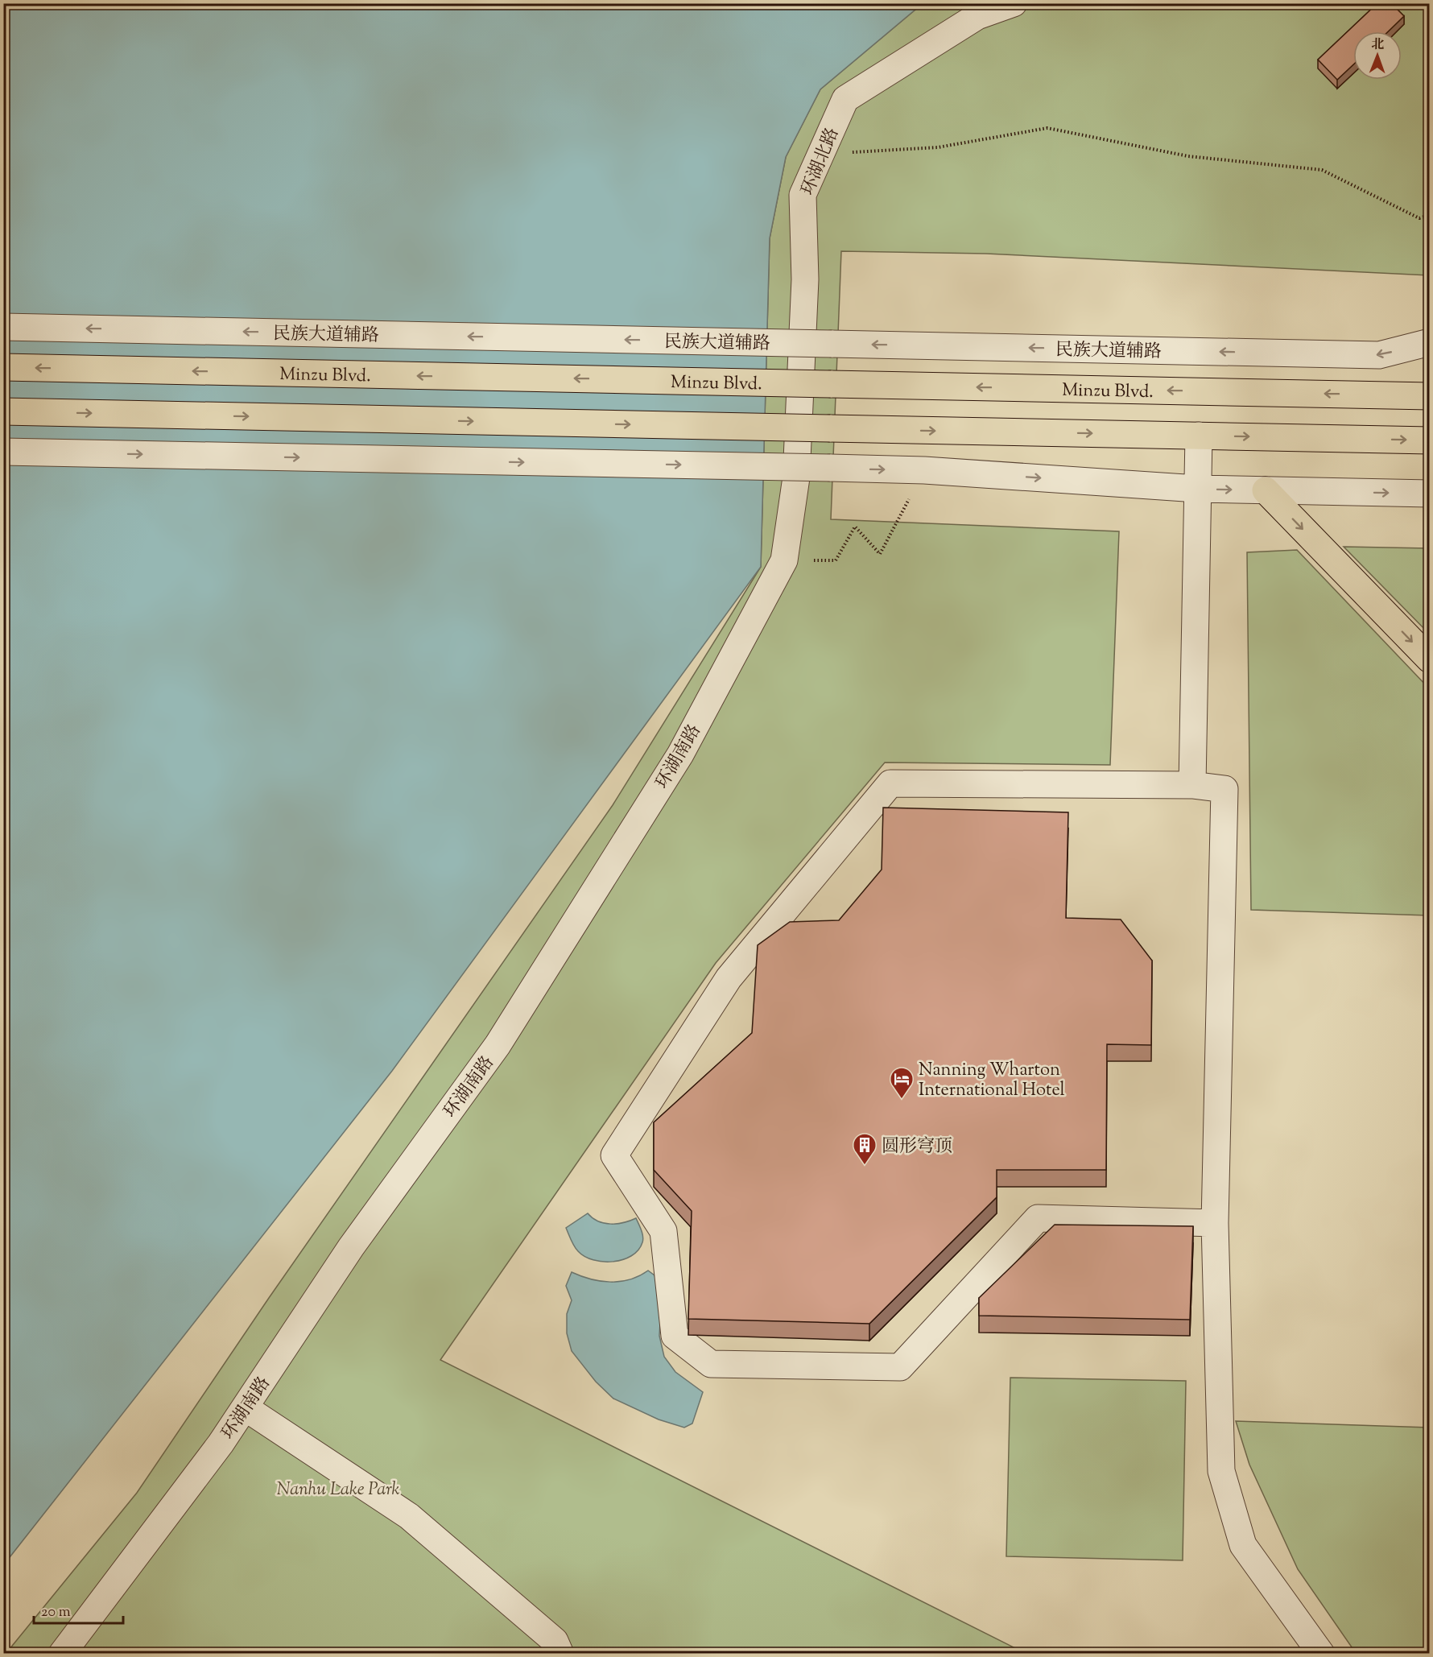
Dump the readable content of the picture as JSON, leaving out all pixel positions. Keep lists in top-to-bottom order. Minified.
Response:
{"streets":{"main road":["Minzu Blvd."],"street":["环湖北路","民族大道辅路","环湖南路"]},"crossings":[["环湖北路","环湖南路"]],"parks":["Nanhu Lake Park"],"places":{"hotel":["Nanning Wharton International Hotel"],"building":["圆形穹顶"]},"scale_bar":"20 m","north":"top"}
